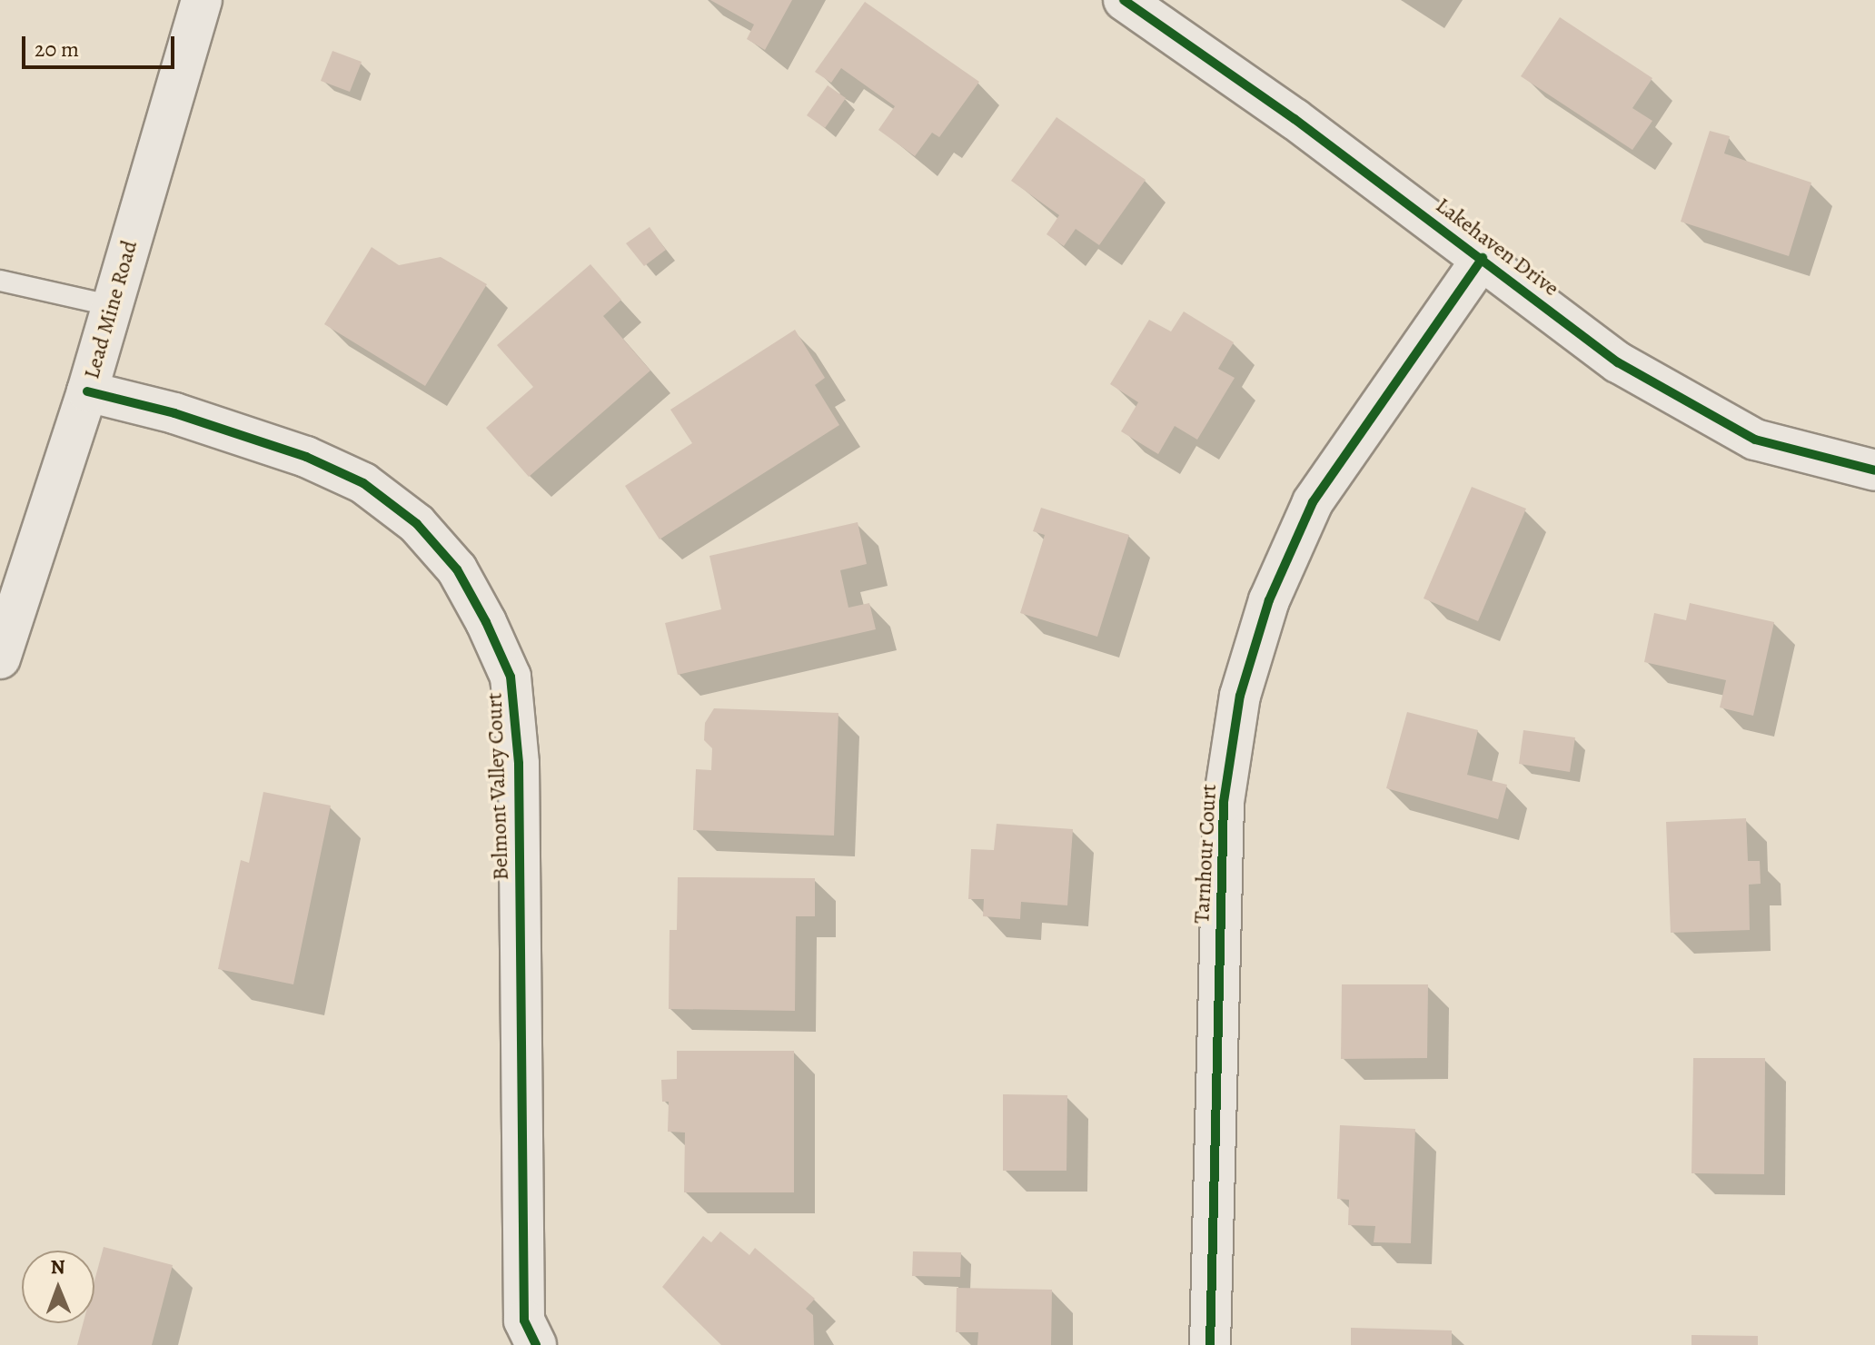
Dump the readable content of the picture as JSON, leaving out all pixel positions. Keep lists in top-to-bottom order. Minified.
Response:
{"streets":{"street":["Lakehaven Drive","Lead Mine Road","Belmont Valley Court","Tarnhour Court"]},"crossings":[["Lakehaven Drive","Tarnhour Court"],["Lead Mine Road","Belmont Valley Court"]],"scale_bar":"20 m","north":"top"}
